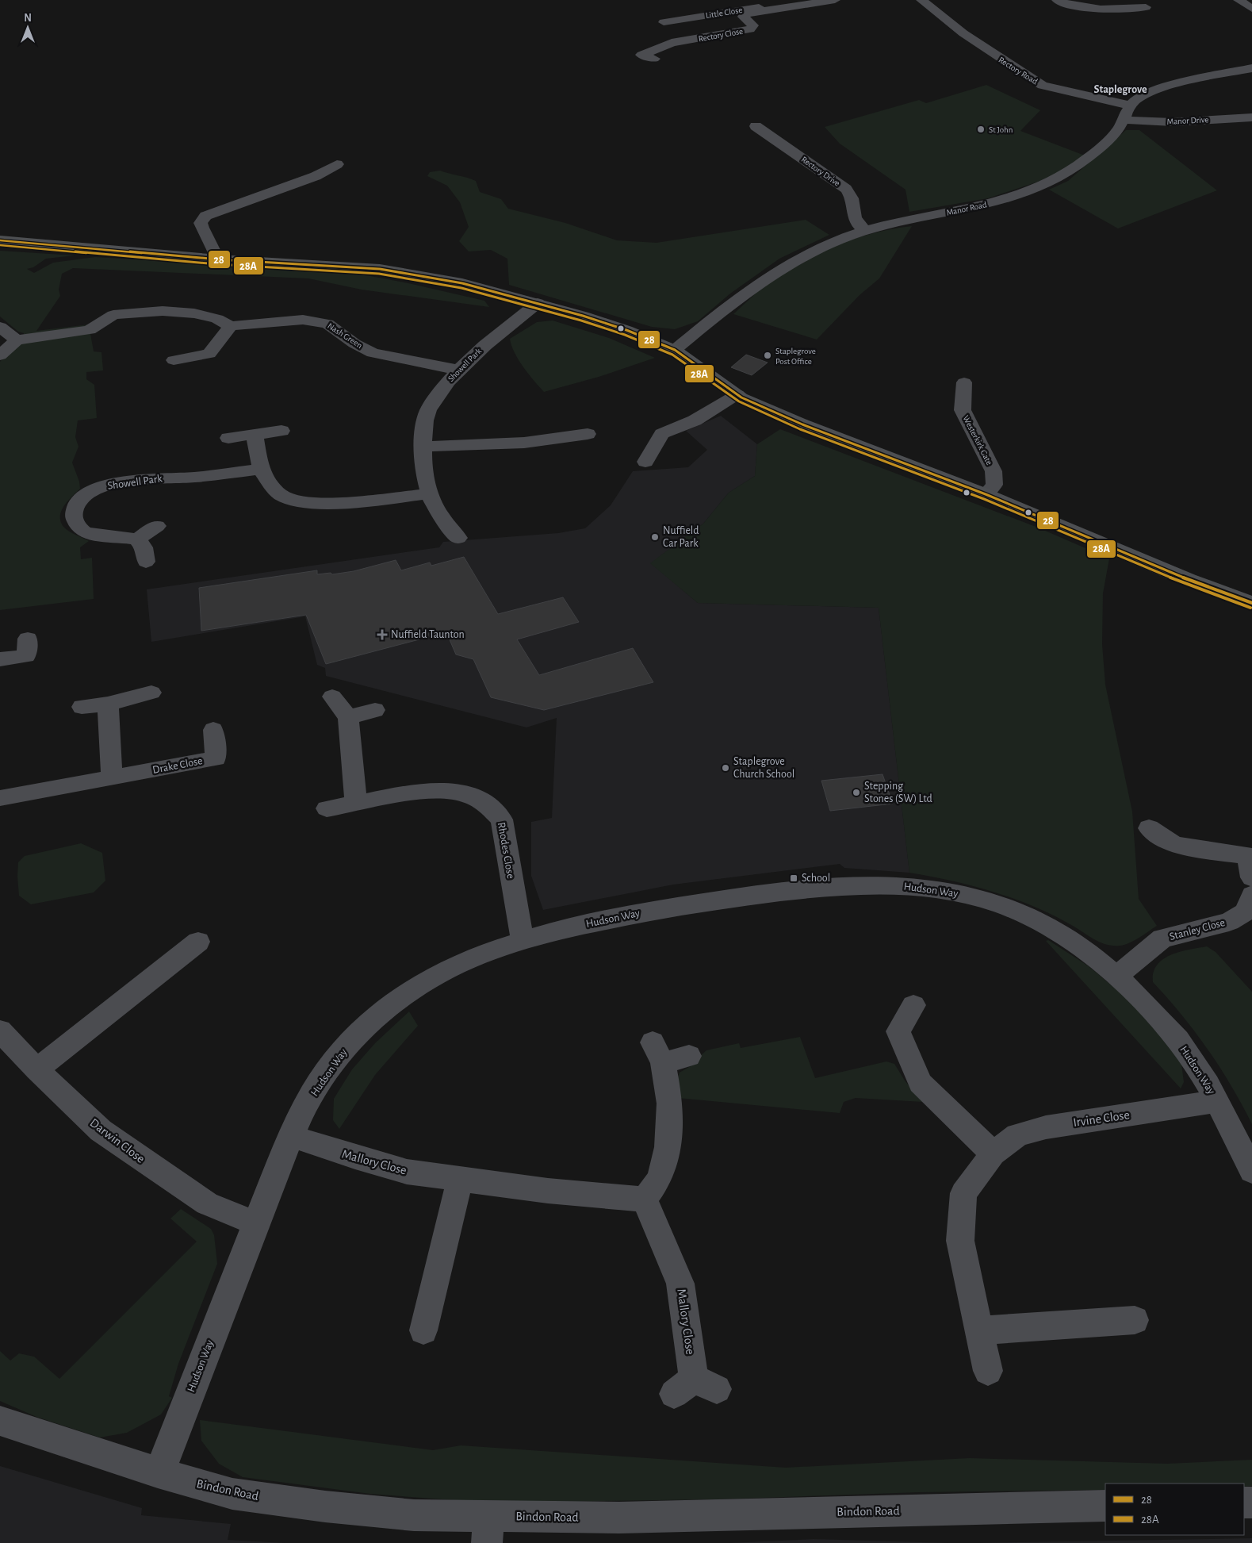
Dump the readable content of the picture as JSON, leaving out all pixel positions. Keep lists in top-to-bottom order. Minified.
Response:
{"streets":{"street":["Little Close","Rectory Close","Rectory Road","Manor Drive","Rectory Drive","Manor Road","Nash Green","Showell Park","Westerkirk Gate","Drake Close","Rhodes Close","Hudson Way","Stanley Close","Irvine Close","Darwin Close","Mallory Close","Bindon Road"]},"crossings":[["Rectory Road","Manor Road"],["Manor Drive","Manor Road"],["Rectory Drive","Manor Road"],["Nash Green","Showell Park"],["Rhodes Close","Hudson Way"],["Hudson Way","Stanley Close"],["Hudson Way","Irvine Close"],["Hudson Way","Darwin Close"],["Hudson Way","Mallory Close"],["Hudson Way","Bindon Road"]],"districts":["Staplegrove"],"places":{"other":["St John","Staplegrove Post Office","Nuffield Car Park","Staplegrove Church School","Stepping Stones (SW) Ltd"],"health":["Nuffield Taunton"],"transit":["School"]},"lines":["transit line 28","transit line 28A"],"legend":["28","28A"],"north":"top"}
